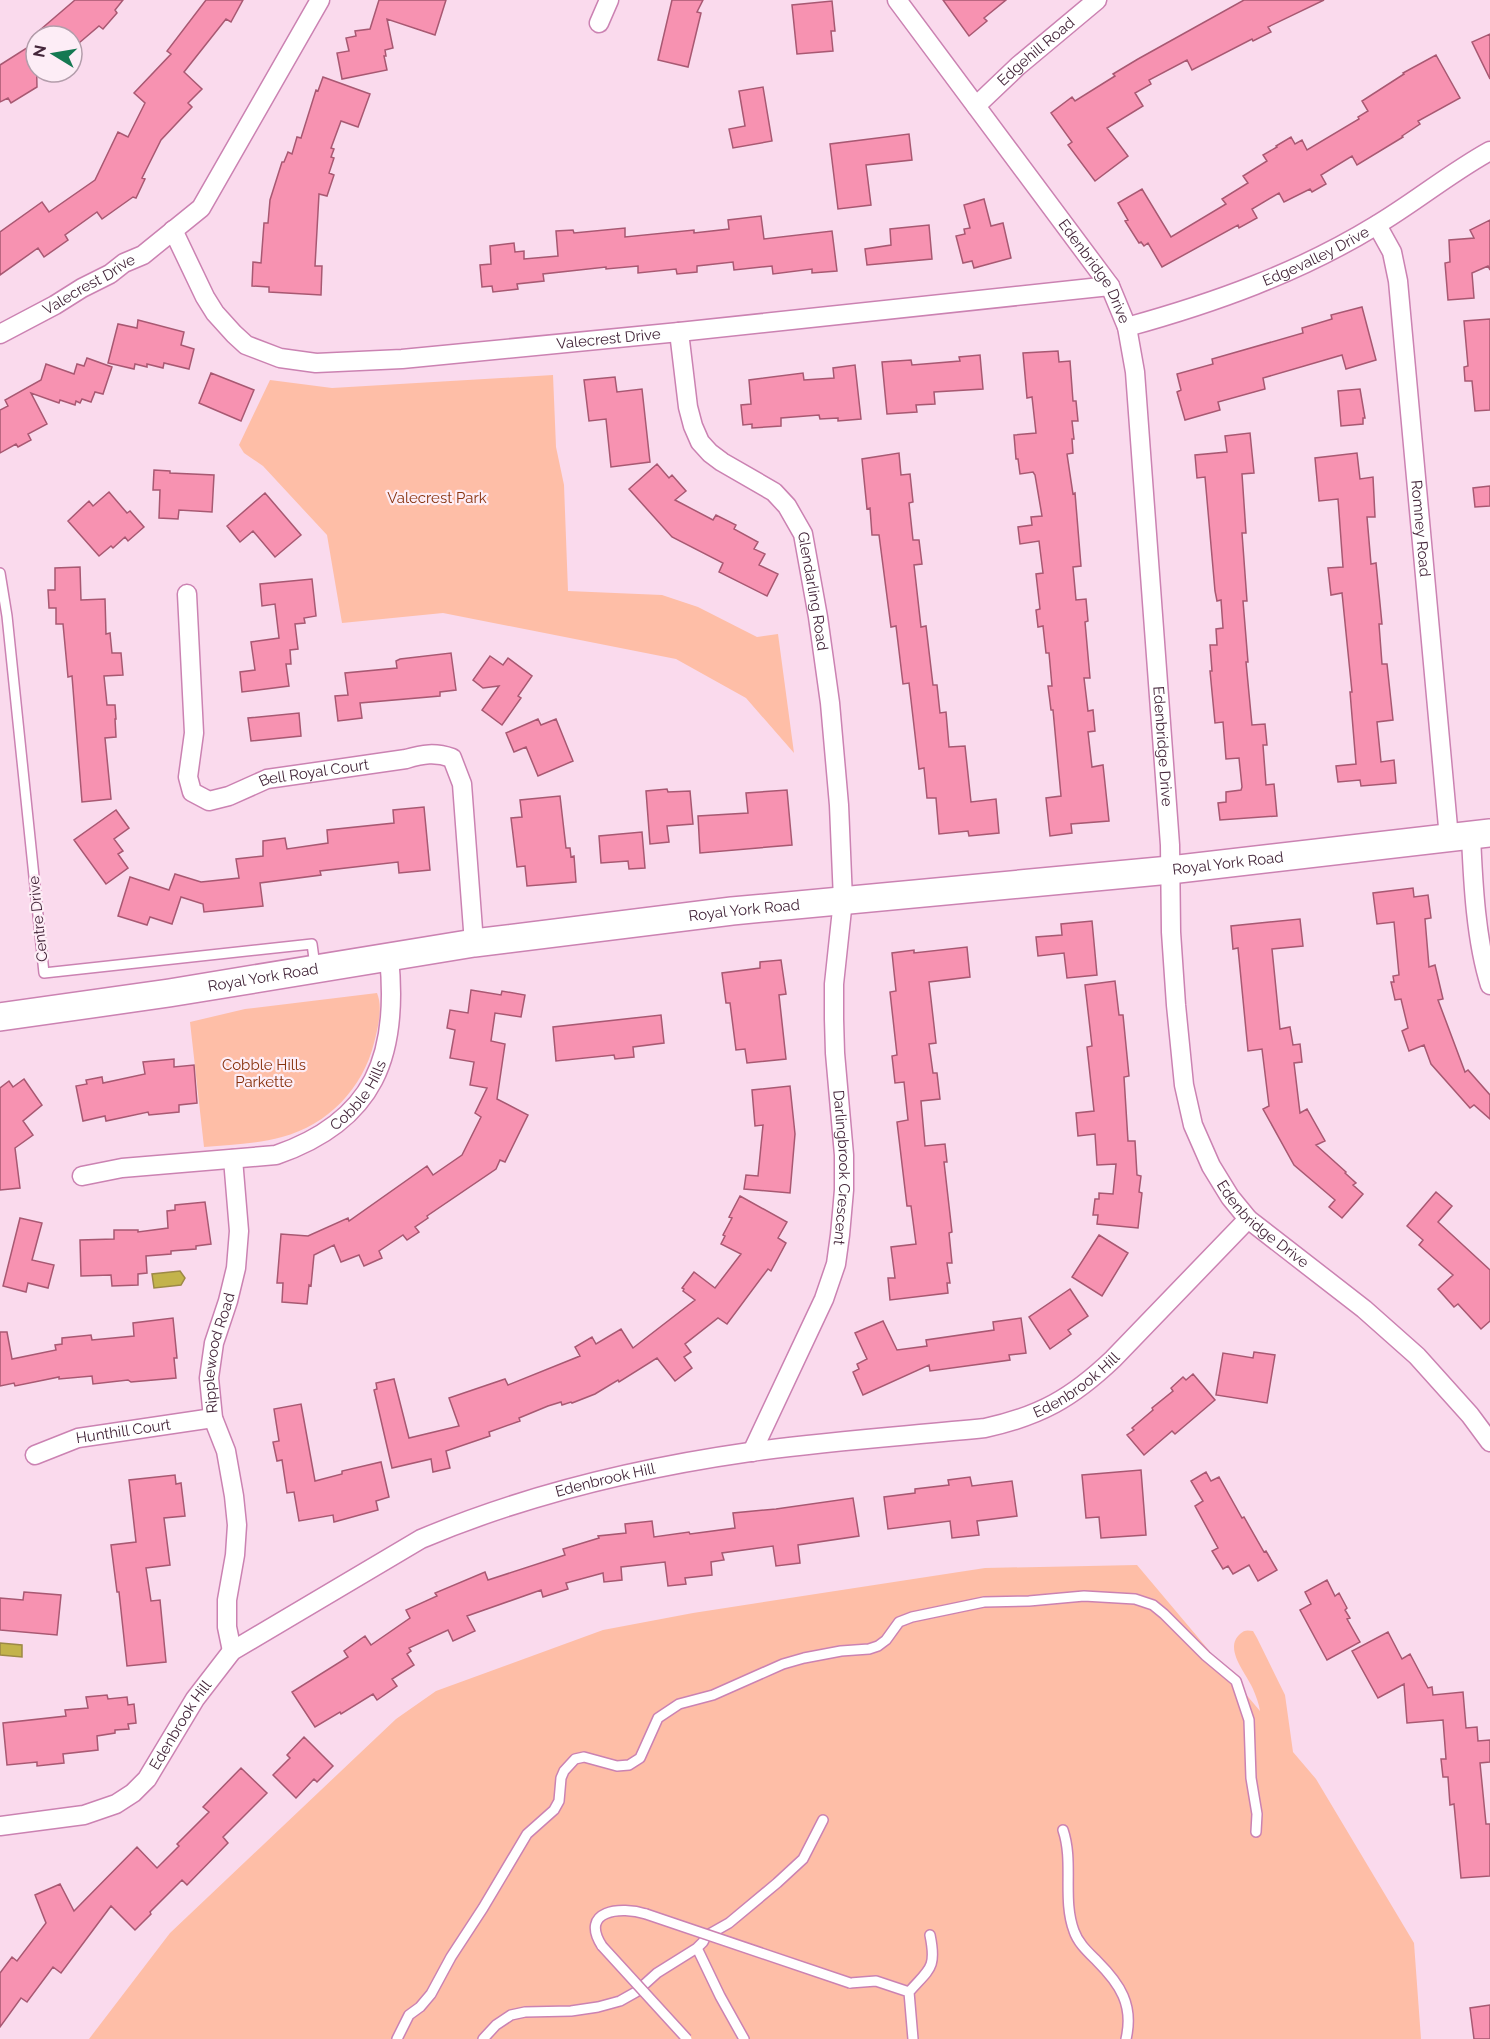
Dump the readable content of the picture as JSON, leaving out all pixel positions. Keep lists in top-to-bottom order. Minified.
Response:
{"streets":{"main road":["Royal York Road"],"street":["Edgehill Road","Edgevalley Drive","Edenbridge Drive","Valecrest Drive","Romney Road","Glendarling Road","Bell Royal Court","Cobble Hills","Darlingbrook Crescent","Ripplewood Road","Edenbrook Hill","Hunthill Court"],"lane":["Centre Drive"]},"crossings":[["Edgehill Road","Edenbridge Drive"],["Edgevalley Drive","Edenbridge Drive"],["Edgevalley Drive","Romney Road"],["Edenbridge Drive","Valecrest Drive"],["Edenbridge Drive","Royal York Road"],["Edenbridge Drive","Edenbrook Hill"],["Valecrest Drive","Glendarling Road"],["Romney Road","Royal York Road"],["Glendarling Road","Royal York Road"],["Glendarling Road","Darlingbrook Crescent"],["Bell Royal Court","Royal York Road"],["Royal York Road","Centre Drive"],["Royal York Road","Cobble Hills"],["Royal York Road","Darlingbrook Crescent"],["Cobble Hills","Ripplewood Road"],["Darlingbrook Crescent","Edenbrook Hill"],["Ripplewood Road","Edenbrook Hill"],["Ripplewood Road","Hunthill Court"]],"parks":["Valecrest Park","Cobble Hills Parkette"],"north":"left"}
